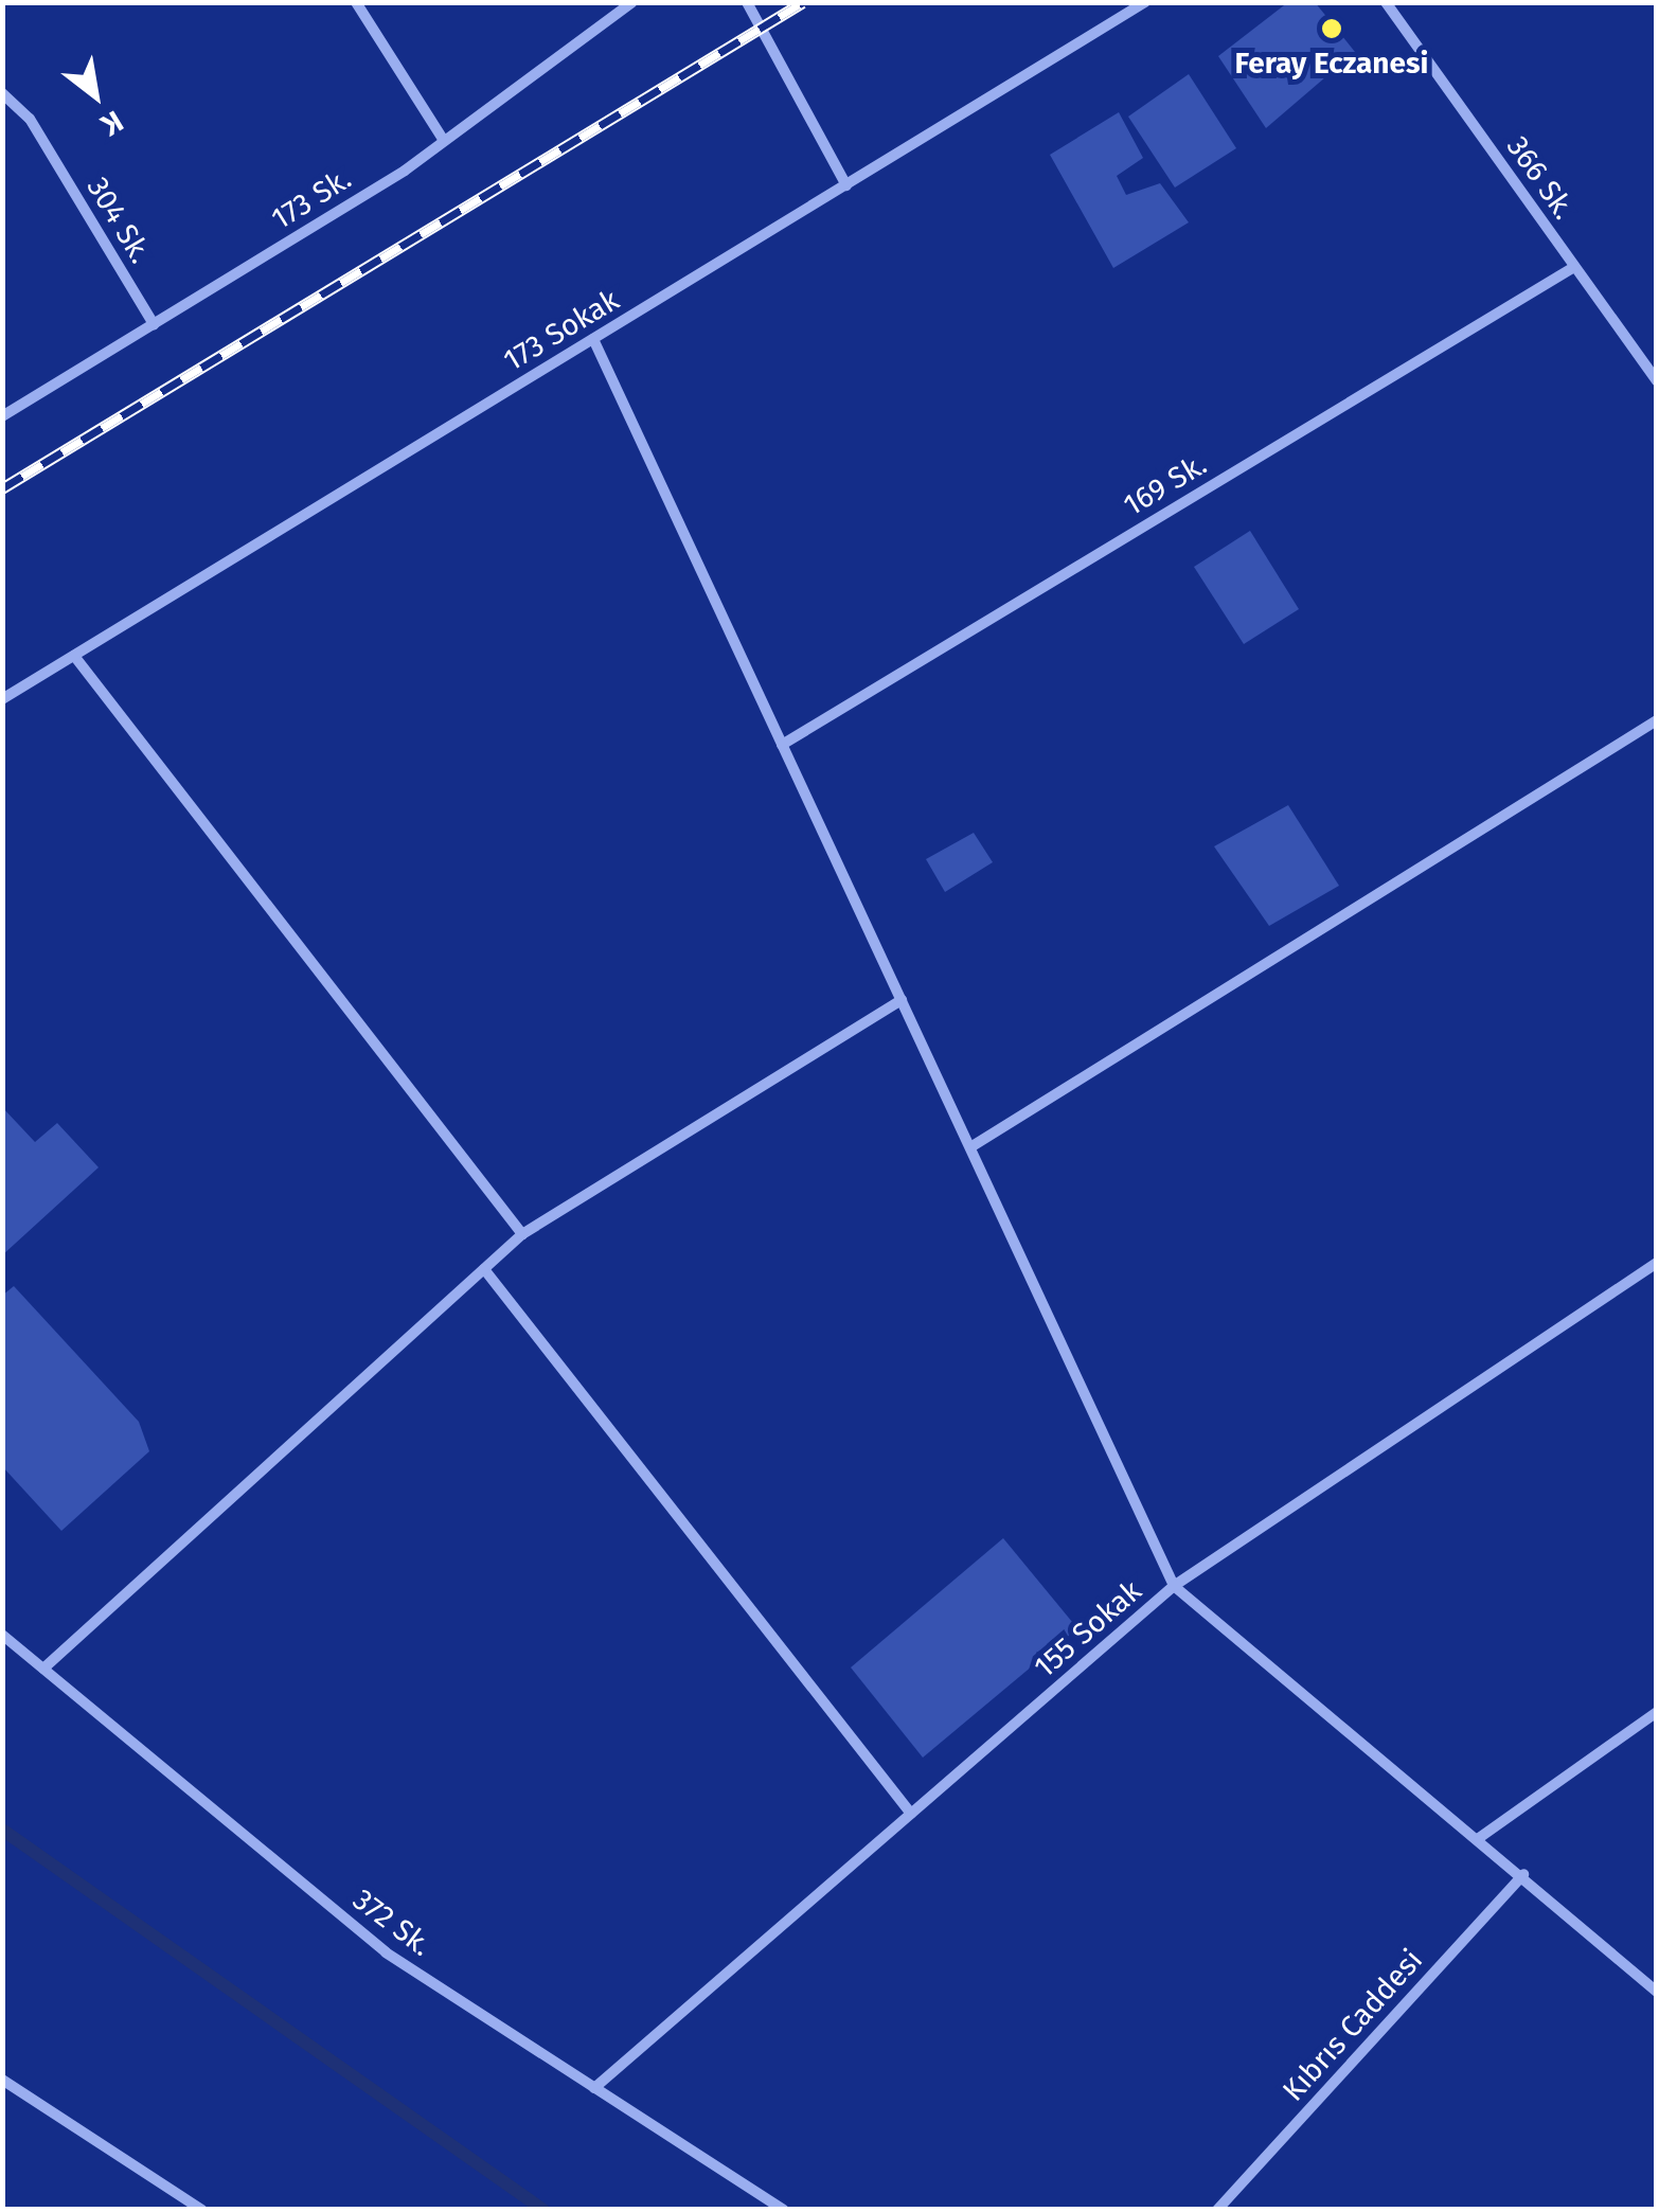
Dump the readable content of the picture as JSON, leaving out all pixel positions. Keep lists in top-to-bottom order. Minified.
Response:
{"streets":{"street":["366 Sk.","173 Sk.","304 Sk.","173 Sokak","169 Sk.","155 Sokak","372 Sk.","Kıbrıs Caddesi"]},"crossings":[["366 Sk.","169 Sk."],["173 Sk.","304 Sk."],["155 Sokak","372 Sk."]],"places":["Feray Eczanesi"],"north":"bottom right"}
